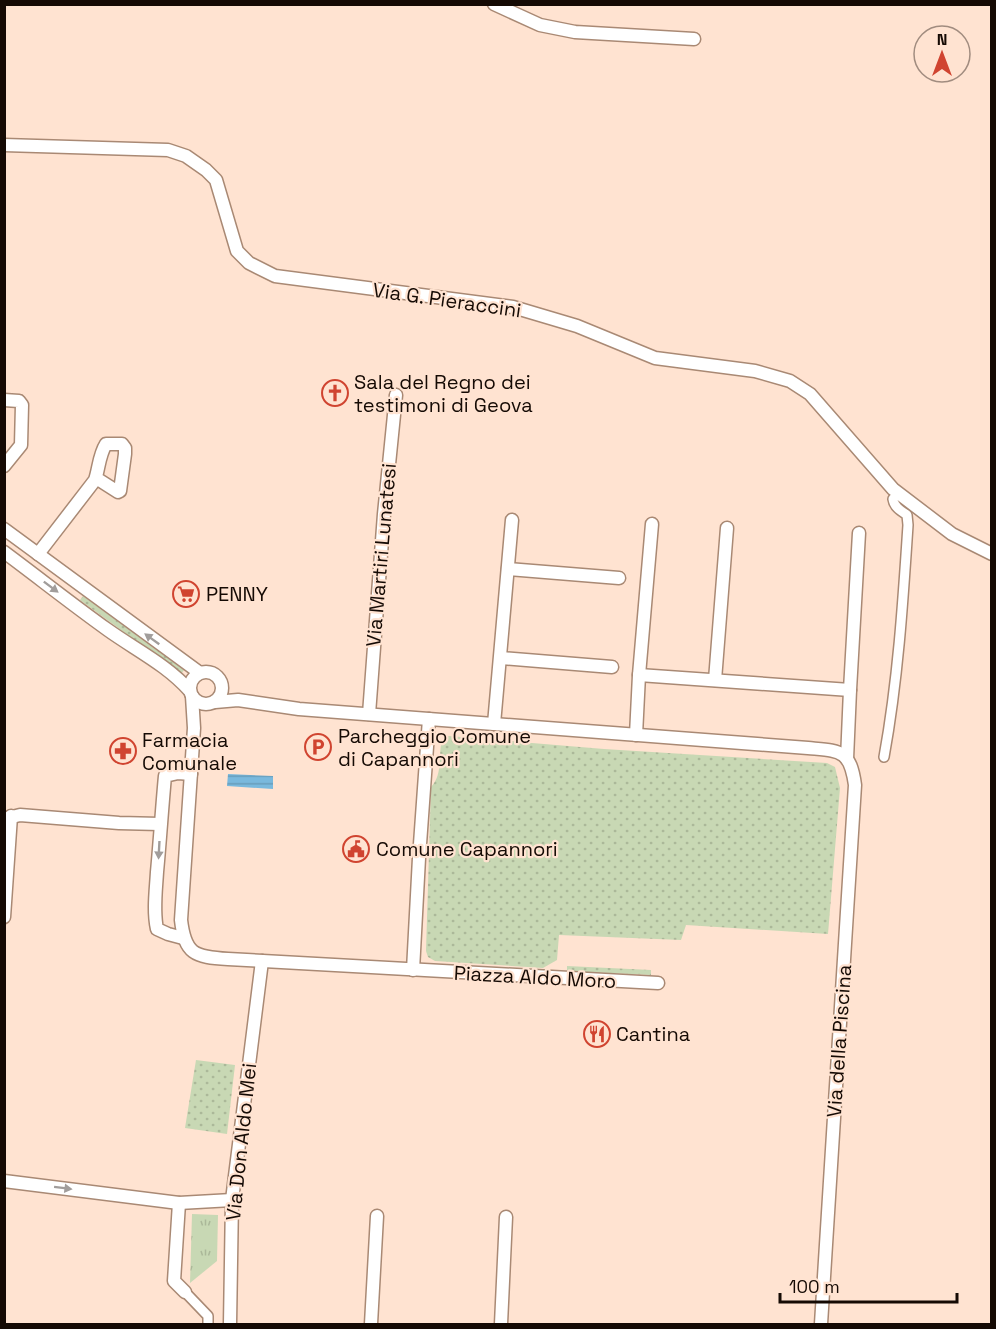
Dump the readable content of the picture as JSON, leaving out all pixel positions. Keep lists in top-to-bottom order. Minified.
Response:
{"streets":{"street":["Via G. Pieraccini","Via Martiri Lunatesi","Piazza Aldo Moro","Via della Piscina","Via Don Aldo Mei"]},"crossings":[["Piazza Aldo Moro","Via Don Aldo Mei"]],"places":{"church":["Sala del Regno dei testimoni di Geova"],"supermarket":["PENNY"],"parking":["Parcheggio Comune di Capannori"],"pharmacy":["Farmacia Comunale"],"public building":["Comune Capannori"],"restaurant":["Cantina"]},"scale_bar":"100 m","north":"top"}
